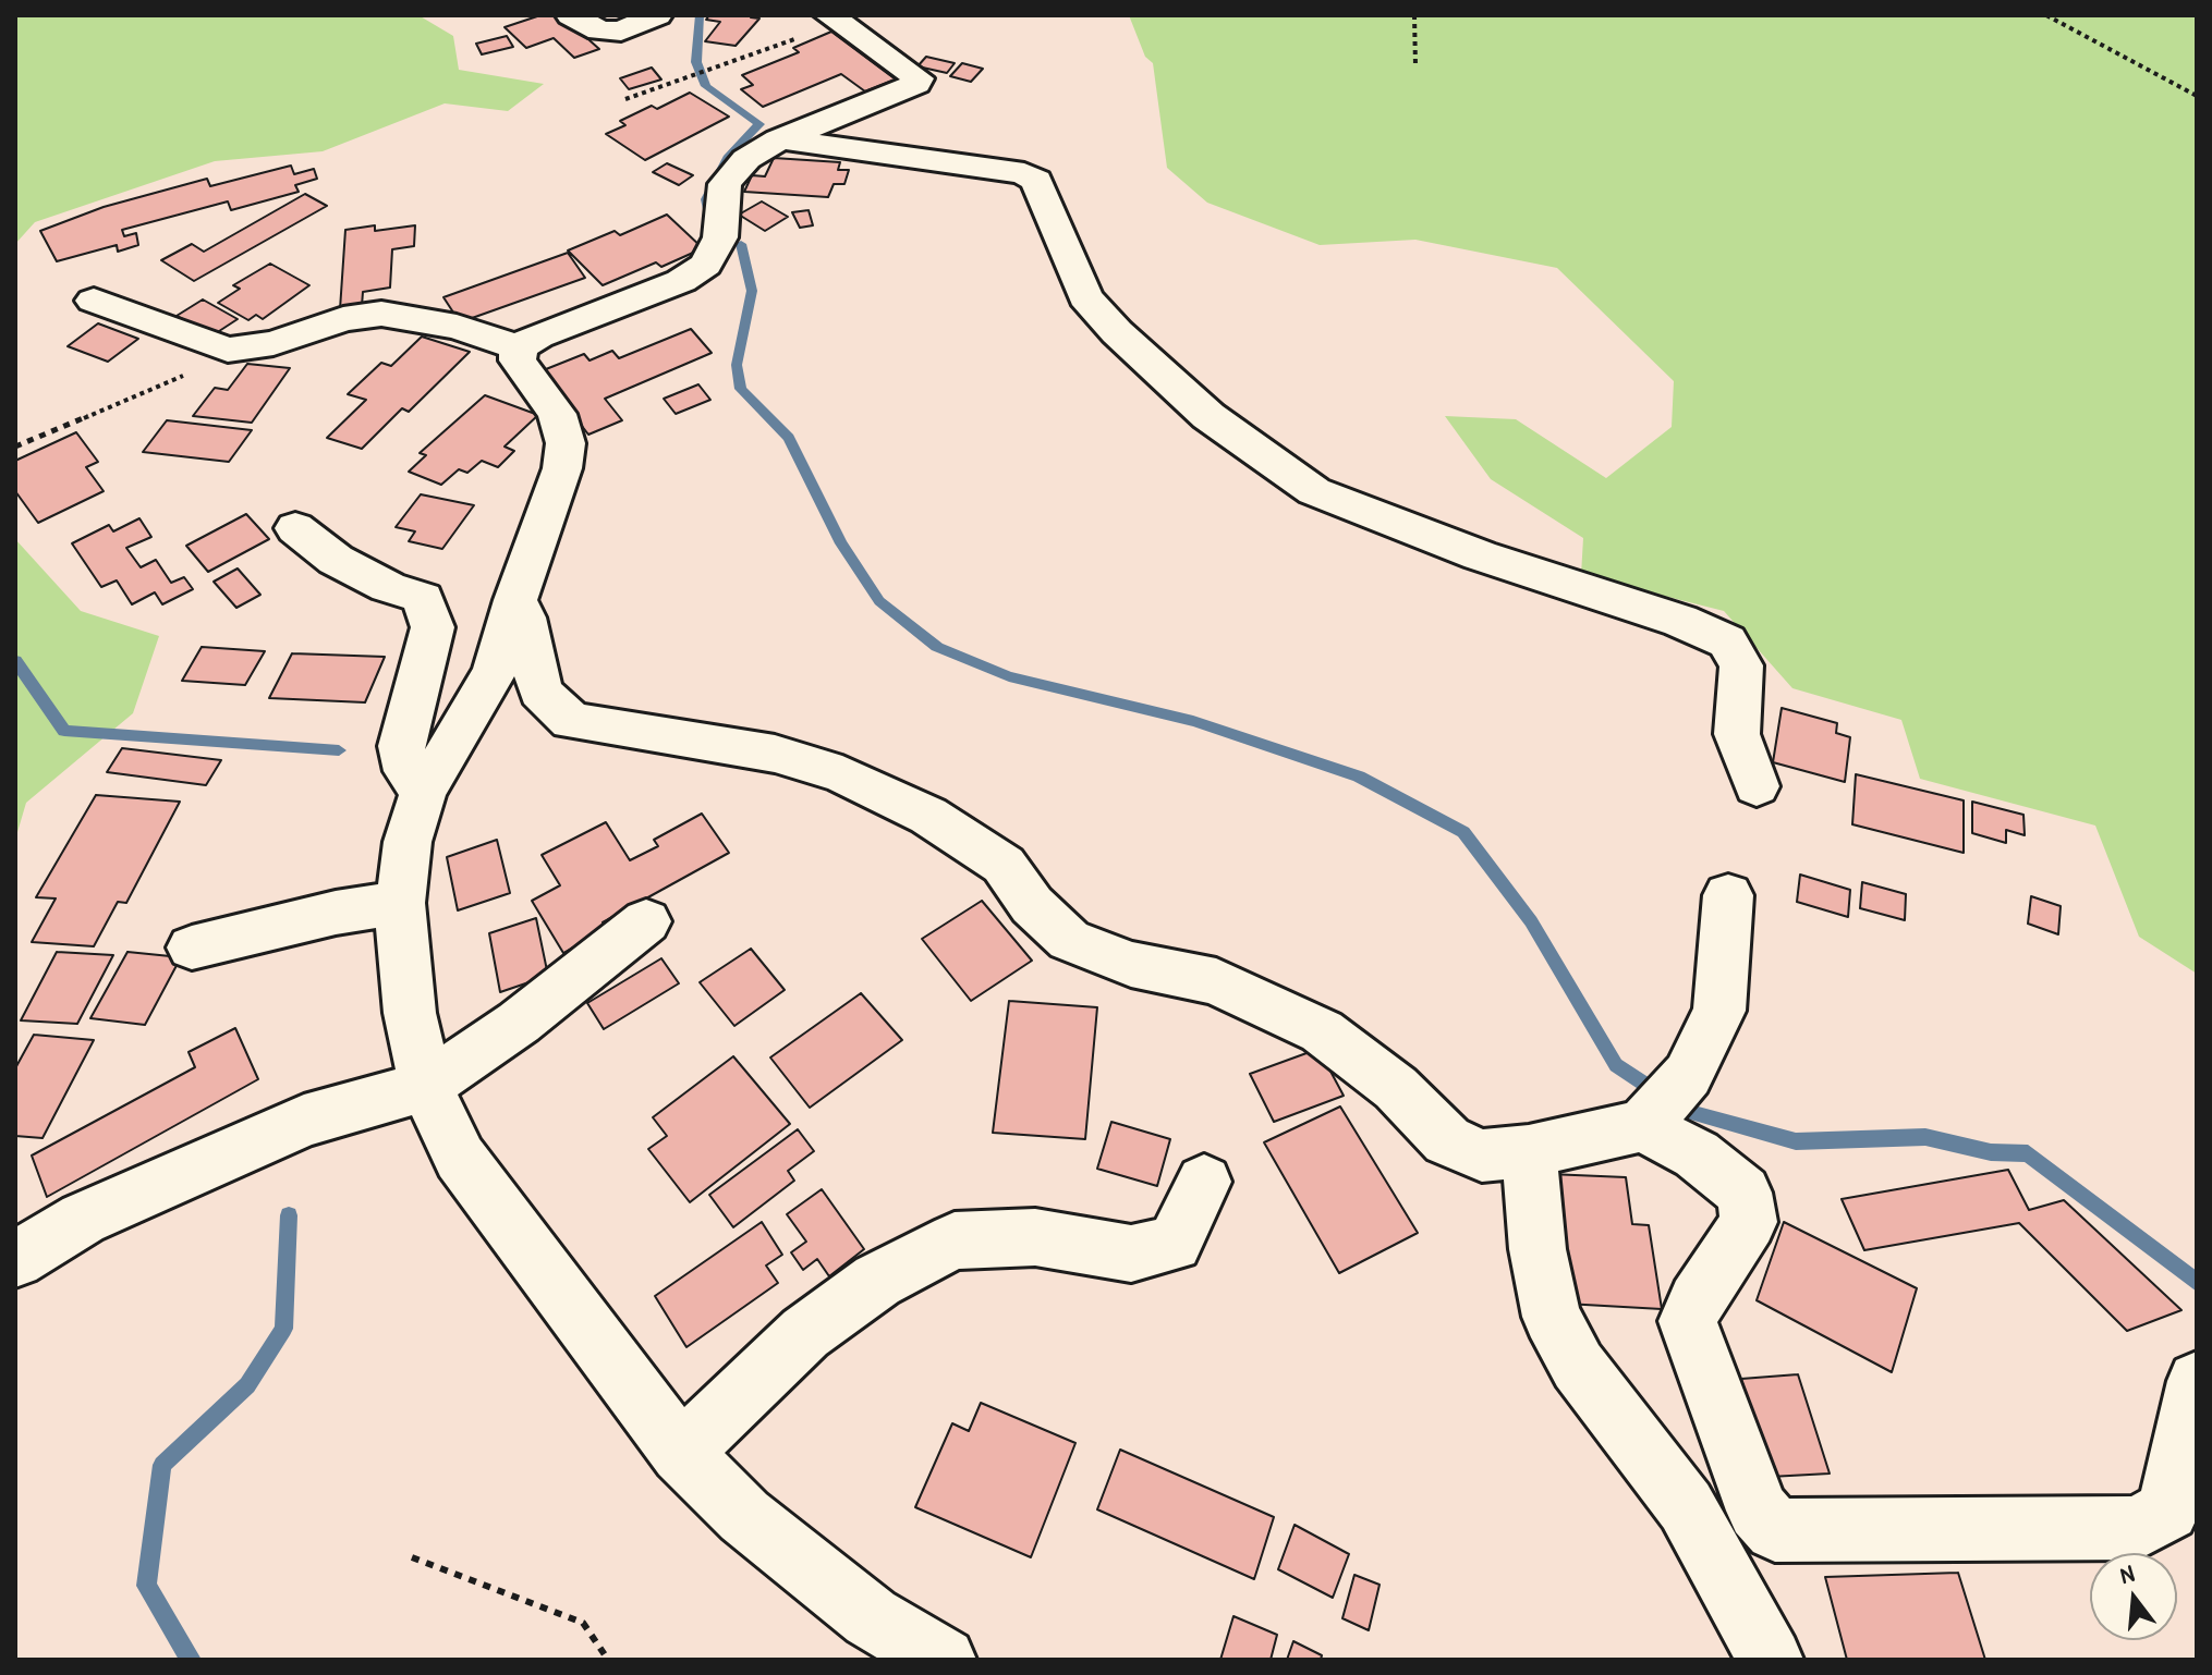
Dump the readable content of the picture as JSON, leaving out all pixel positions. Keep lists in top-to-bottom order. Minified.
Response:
{"north":"top"}
